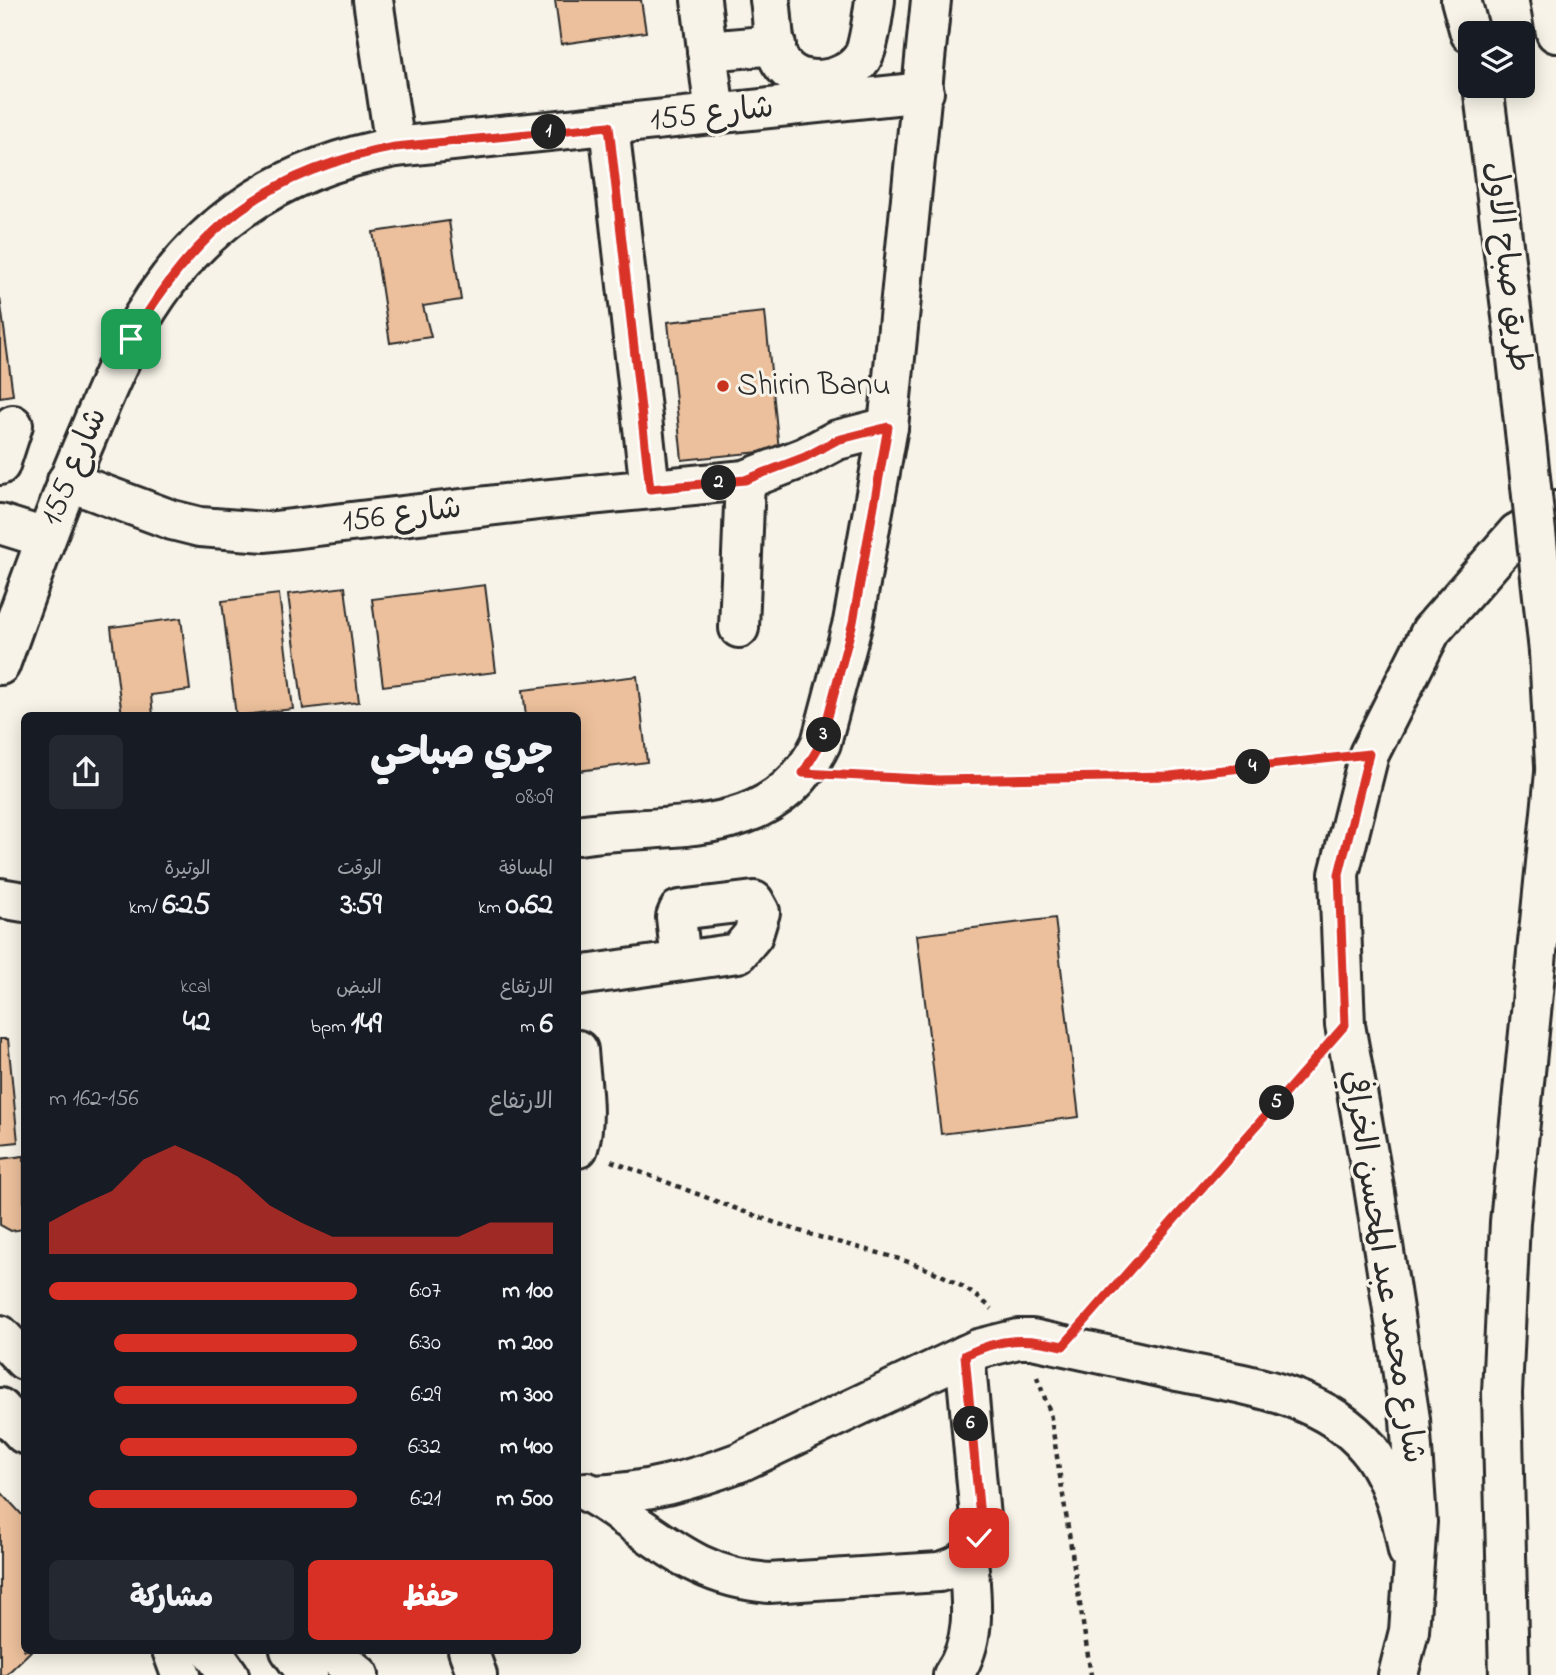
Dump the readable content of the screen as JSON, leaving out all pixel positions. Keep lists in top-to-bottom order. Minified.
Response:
{"streets":{"main road":["شارع 155","طريق صباح الاول","شارع 156","شارع محمد عبد المحسن الخرافي"]},"crossings":[["شارع 155","شارع 156"]],"places":["Shirin Banu"],"page":{"pins":["1","2","3","4","5","6"],"heading":["جري صباحي","08:09"],"stats":[["المسافة","0.62 km"],["الوقت","3:59"],["الوتيرة","6:25 /km"],["الارتفاع","6 m"],["النبض","149 bpm"],["kcal","42"]],"chart":["الارتفاع","156–162 m"],"list":[{"name":"100 m","note":"6:07"},{"name":"200 m","note":"6:30"},{"name":"300 m","note":"6:29"},{"name":"400 m","note":"6:32"},{"name":"500 m","note":"6:21"}],"buttons":["حفظ","مشاركة"]}}
